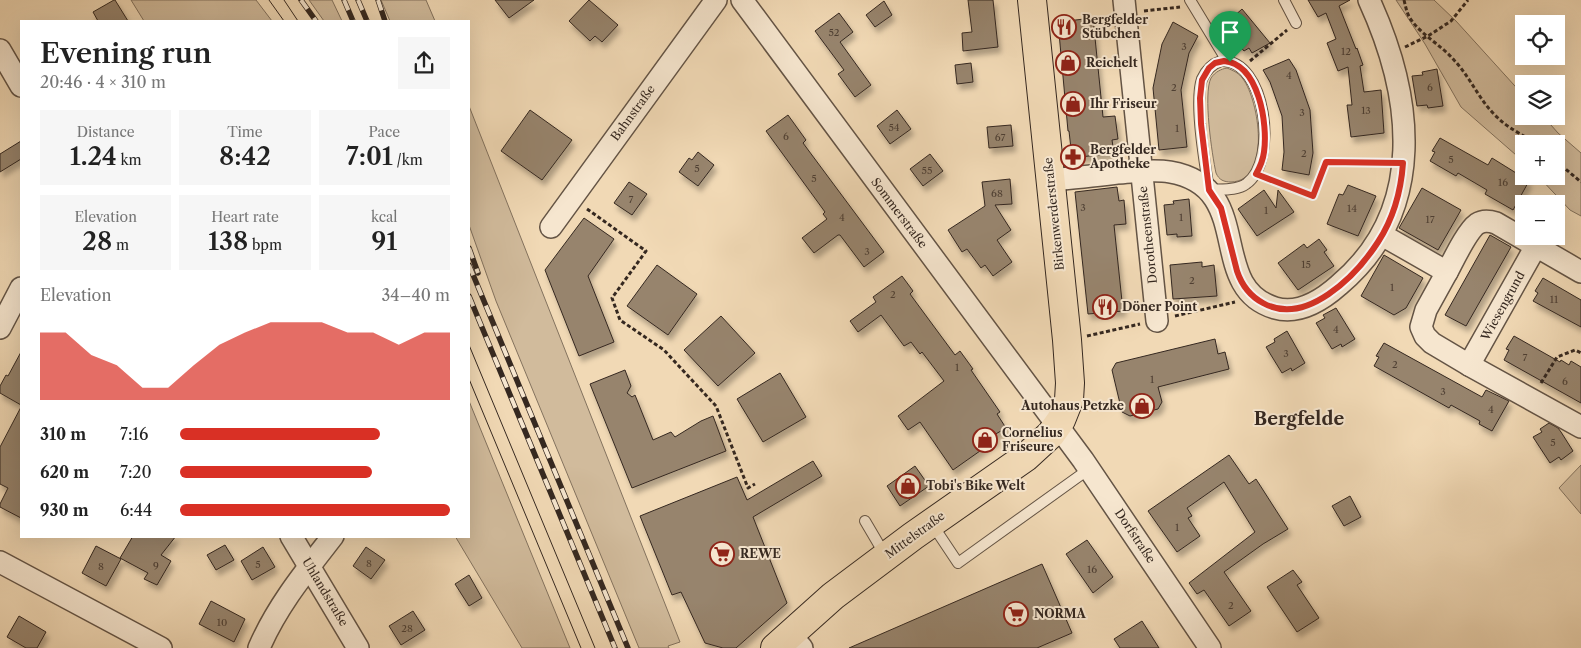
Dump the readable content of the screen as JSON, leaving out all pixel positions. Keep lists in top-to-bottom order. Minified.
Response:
{"streets":{"main road":["Birkenwerderstraße","Mittelstraße"],"street":["Bahnstraße","Sommerstraße","Dorotheenstraße","Wiesengrund","Dorfstraße","Uhlandstraße"]},"crossings":[["Sommerstraße","Birkenwerderstraße"],["Sommerstraße","Mittelstraße"],["Sommerstraße","Dorfstraße"],["Birkenwerderstraße","Mittelstraße"],["Birkenwerderstraße","Dorfstraße"],["Mittelstraße","Dorfstraße"]],"districts":["Bergfelde"],"places":{"restaurant":["Bergfelder Stübchen","Döner Point"],"shop":["Reichelt","Ihr Friseur","Autohaus Petzke","Cornelius Friseure","Tobi's Bike Welt"],"pharmacy":["Bergfelder Apotheke"],"supermarket":["REWE","NORMA"]},"house_numbers":["52","3","12","4","2","6","13","3","54","1","6","67","2","5","5","55","5","16","68","7","3","14","1","4","1","17","3","15","2","1","2","11","4","3","7","2","1","1","6","3","4","5","1","8","5","9","8","16","2","10","28"],"page":{"map_buttons":["+","−"],"heading":["Evening run","20:46 · 4 × 310 m"],"stats":[["Distance","1.24 km"],["Time","8:42"],["Pace","7:01 /km"],["Elevation","28 m"],["Heart rate","138 bpm"],["kcal","91"]],"chart":["Elevation","34–40 m"],"list":[{"name":"310 m","note":"7:16"},{"name":"620 m","note":"7:20"},{"name":"930 m","note":"6:44"}]}}
